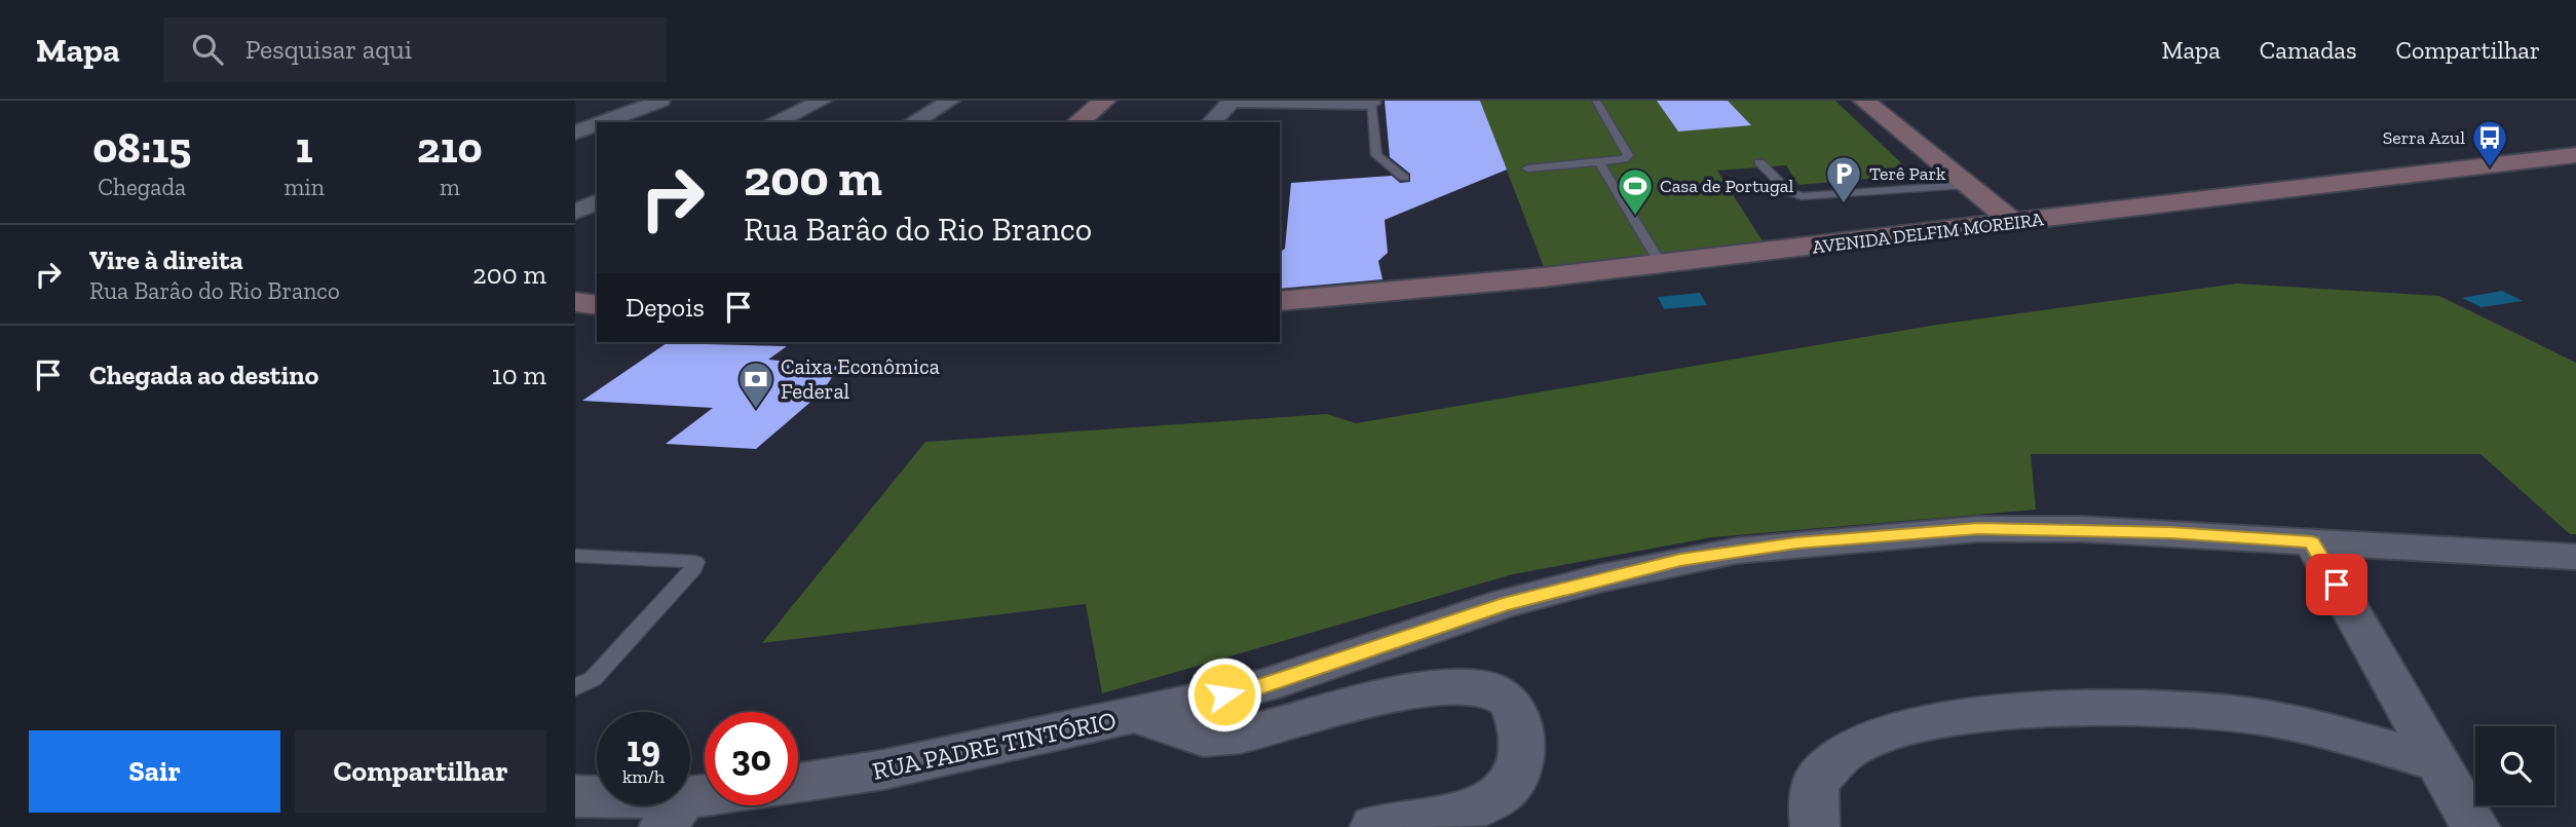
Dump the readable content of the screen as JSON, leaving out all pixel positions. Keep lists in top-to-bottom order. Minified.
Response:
{"streets":{"main road":["AVENIDA DELFIM MOREIRA"],"street":["RUA PADRE TINTÓRIO"]},"places":{"bus stop":["Serra Azul"],"parking":["Terê Park"],"sports":["Casa de Portugal"],"bank":["Caixa Econômica Federal"]},"page":{"header":"Mapa","search":"Pesquisar aqui","nav":["Mapa","Camadas","Compartilhar"],"eta":["08:15","Chegada","1","min","210","m"],"turn":["200 m","Rua Barâo do Rio Branco"],"list":[{"name":"Vire à direita","note":"Rua Barâo do Rio Branco","value":"200 m"},{"name":"Chegada ao destino","value":"10 m"}],"then":"Depois","speed":"19 km/h","limit":"30","buttons":["Sair","Compartilhar"]}}
